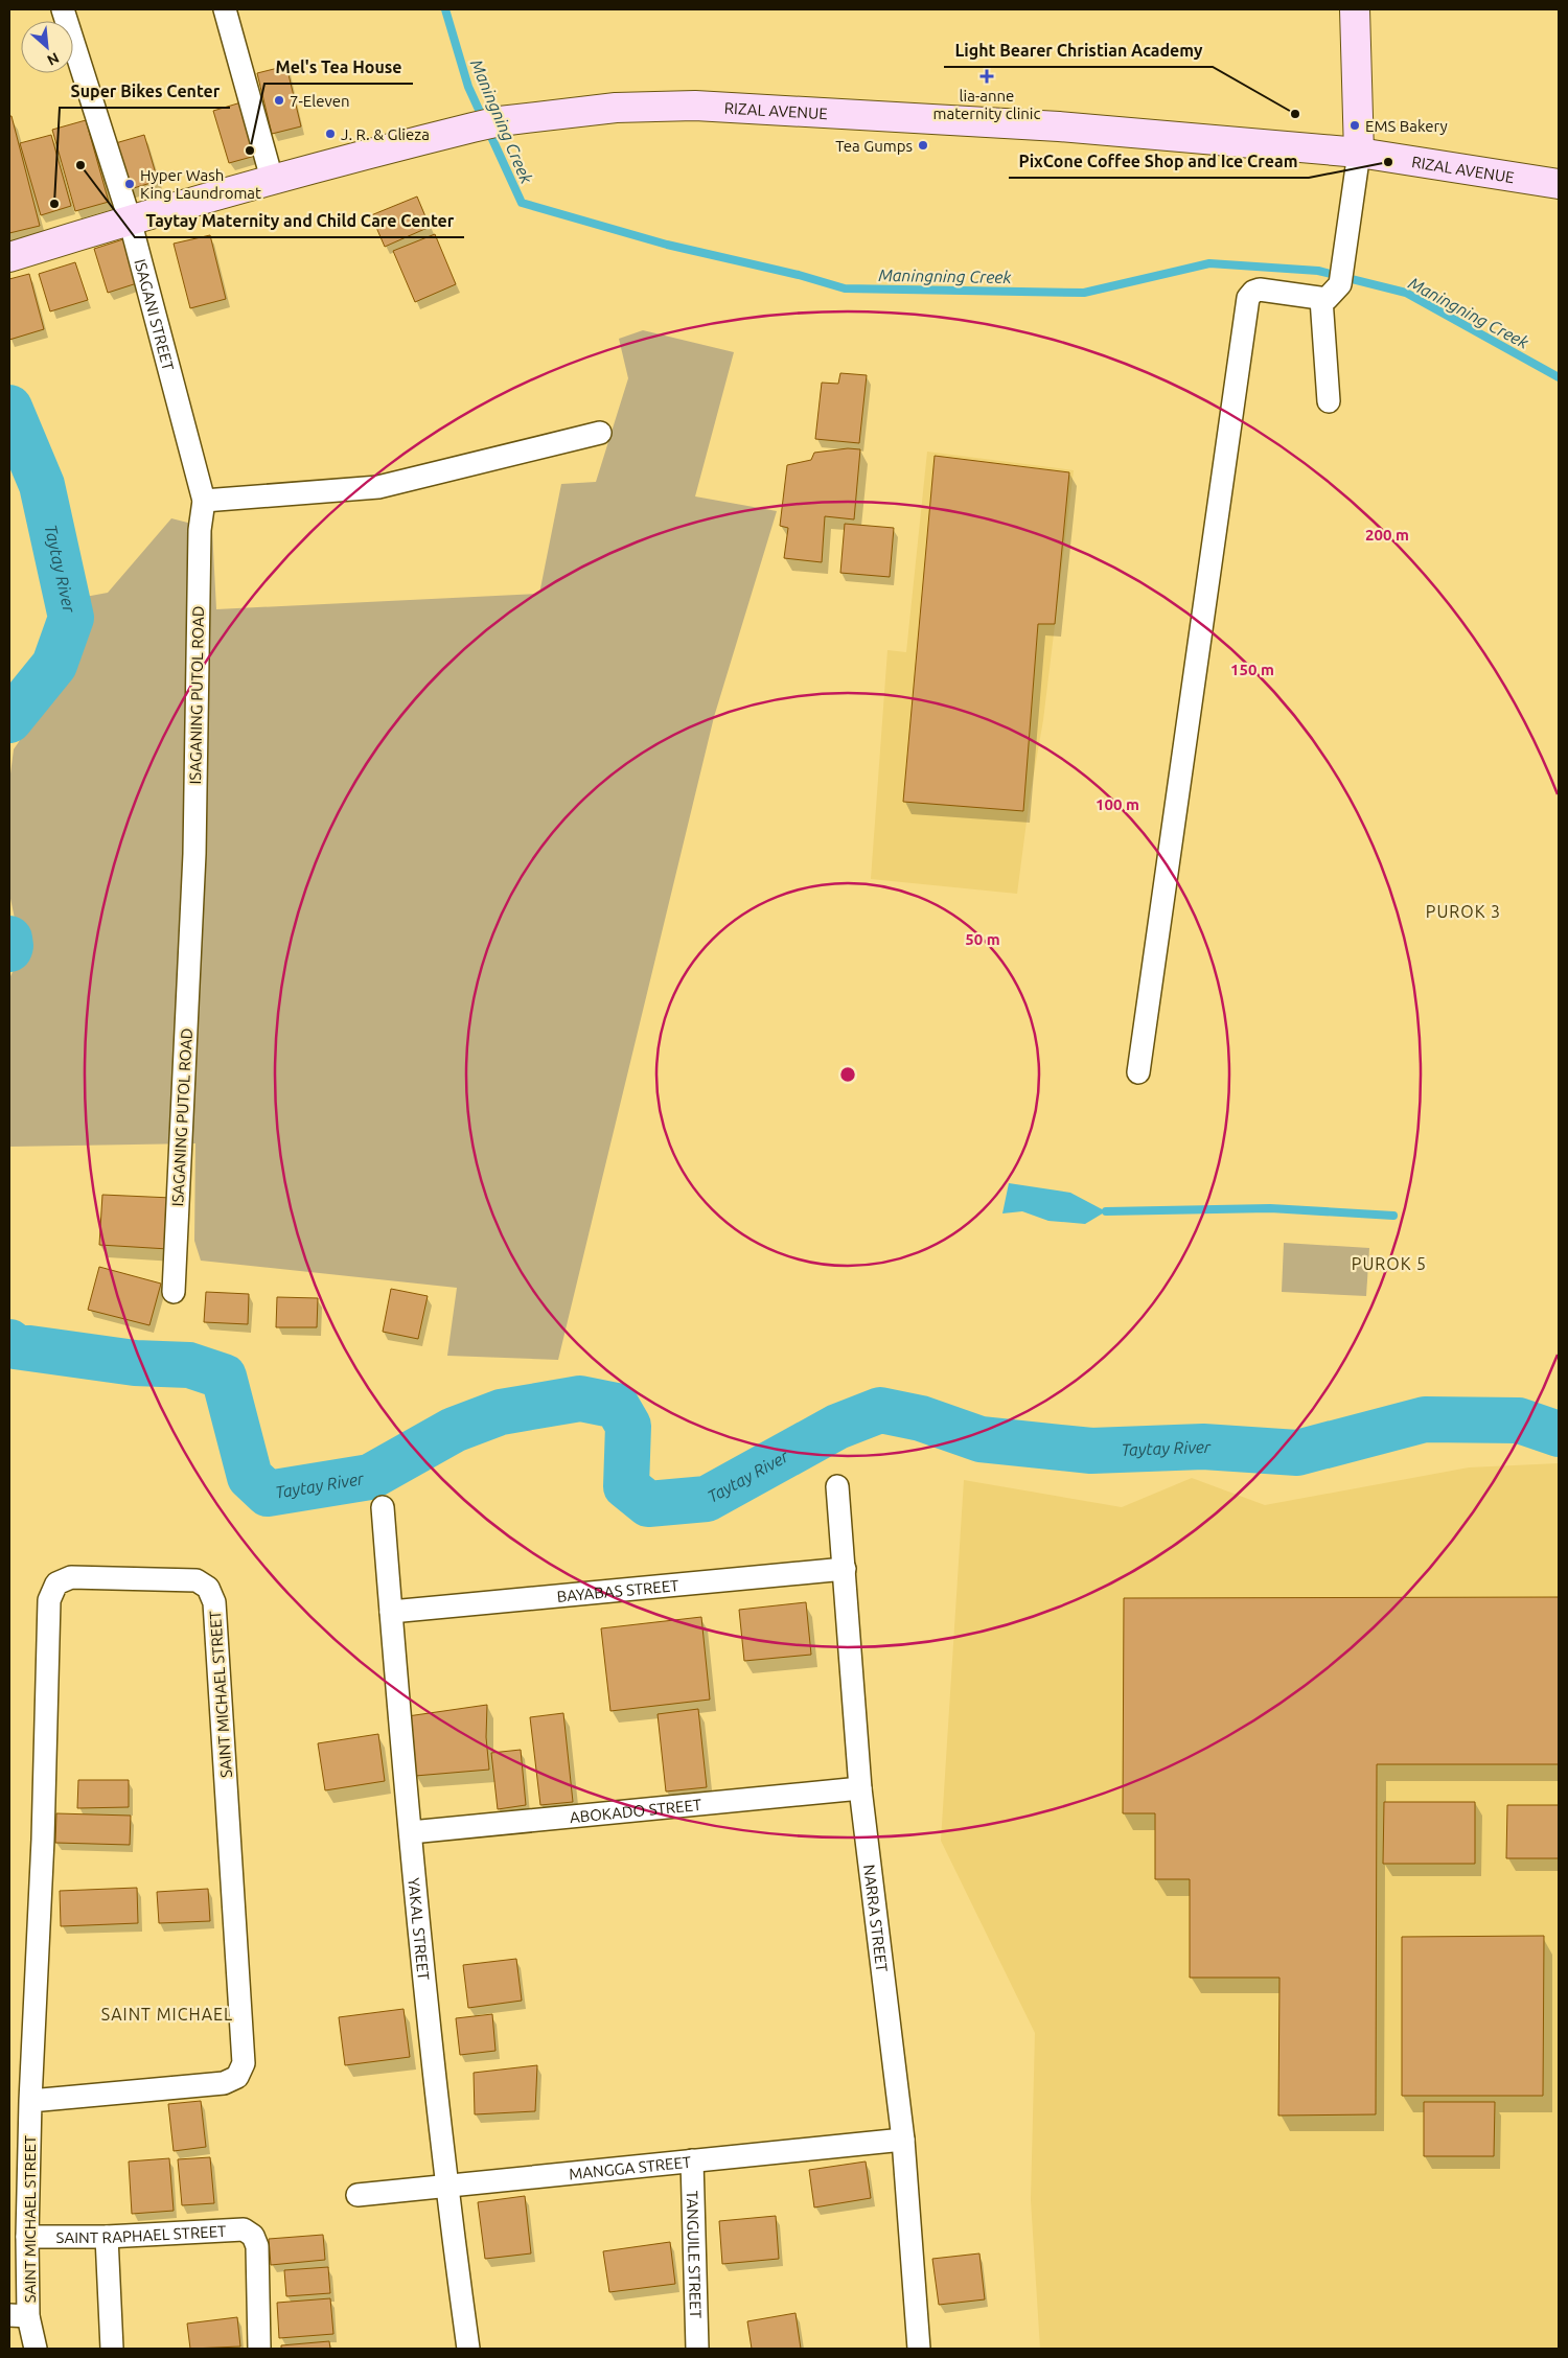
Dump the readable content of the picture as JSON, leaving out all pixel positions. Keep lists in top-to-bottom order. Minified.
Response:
{"streets":{"main road":["RIZAL AVENUE"],"street":["ISAGANI STREET","ISAGANING PUTOL ROAD","BAYABAS STREET","SAINT MICHAEL STREET","ABOKADO STREET","NARRA STREET","YAKAL STREET","MANGGA STREET","SAINT RAPHAEL STREET","TANGUILE STREET"]},"crossings":[["RIZAL AVENUE","ISAGANI STREET"],["ISAGANI STREET","ISAGANING PUTOL ROAD"],["BAYABAS STREET","NARRA STREET"],["BAYABAS STREET","YAKAL STREET"],["SAINT MICHAEL STREET","SAINT RAPHAEL STREET"],["ABOKADO STREET","NARRA STREET"],["ABOKADO STREET","YAKAL STREET"],["NARRA STREET","MANGGA STREET"],["YAKAL STREET","MANGGA STREET"],["MANGGA STREET","TANGUILE STREET"]],"districts":["PUROK 3","PUROK 5","SAINT MICHAEL"],"water":["Maningning Creek","Taytay River"],"places":{"health":["lia-anne maternity clinic"],"other":["7-Eleven","Light Bearer Christian Academy","EMS Bakery","J. R. & Glieza","Tea Gumps","Mel's Tea House","PixCone Coffee Shop and Ice Cream","Taytay Maternity and Child Care Center","Hyper Wash King Laundromat","Super Bikes Center"]},"north":"bottom right","rings":["200 m","150 m","100 m","50 m"]}
